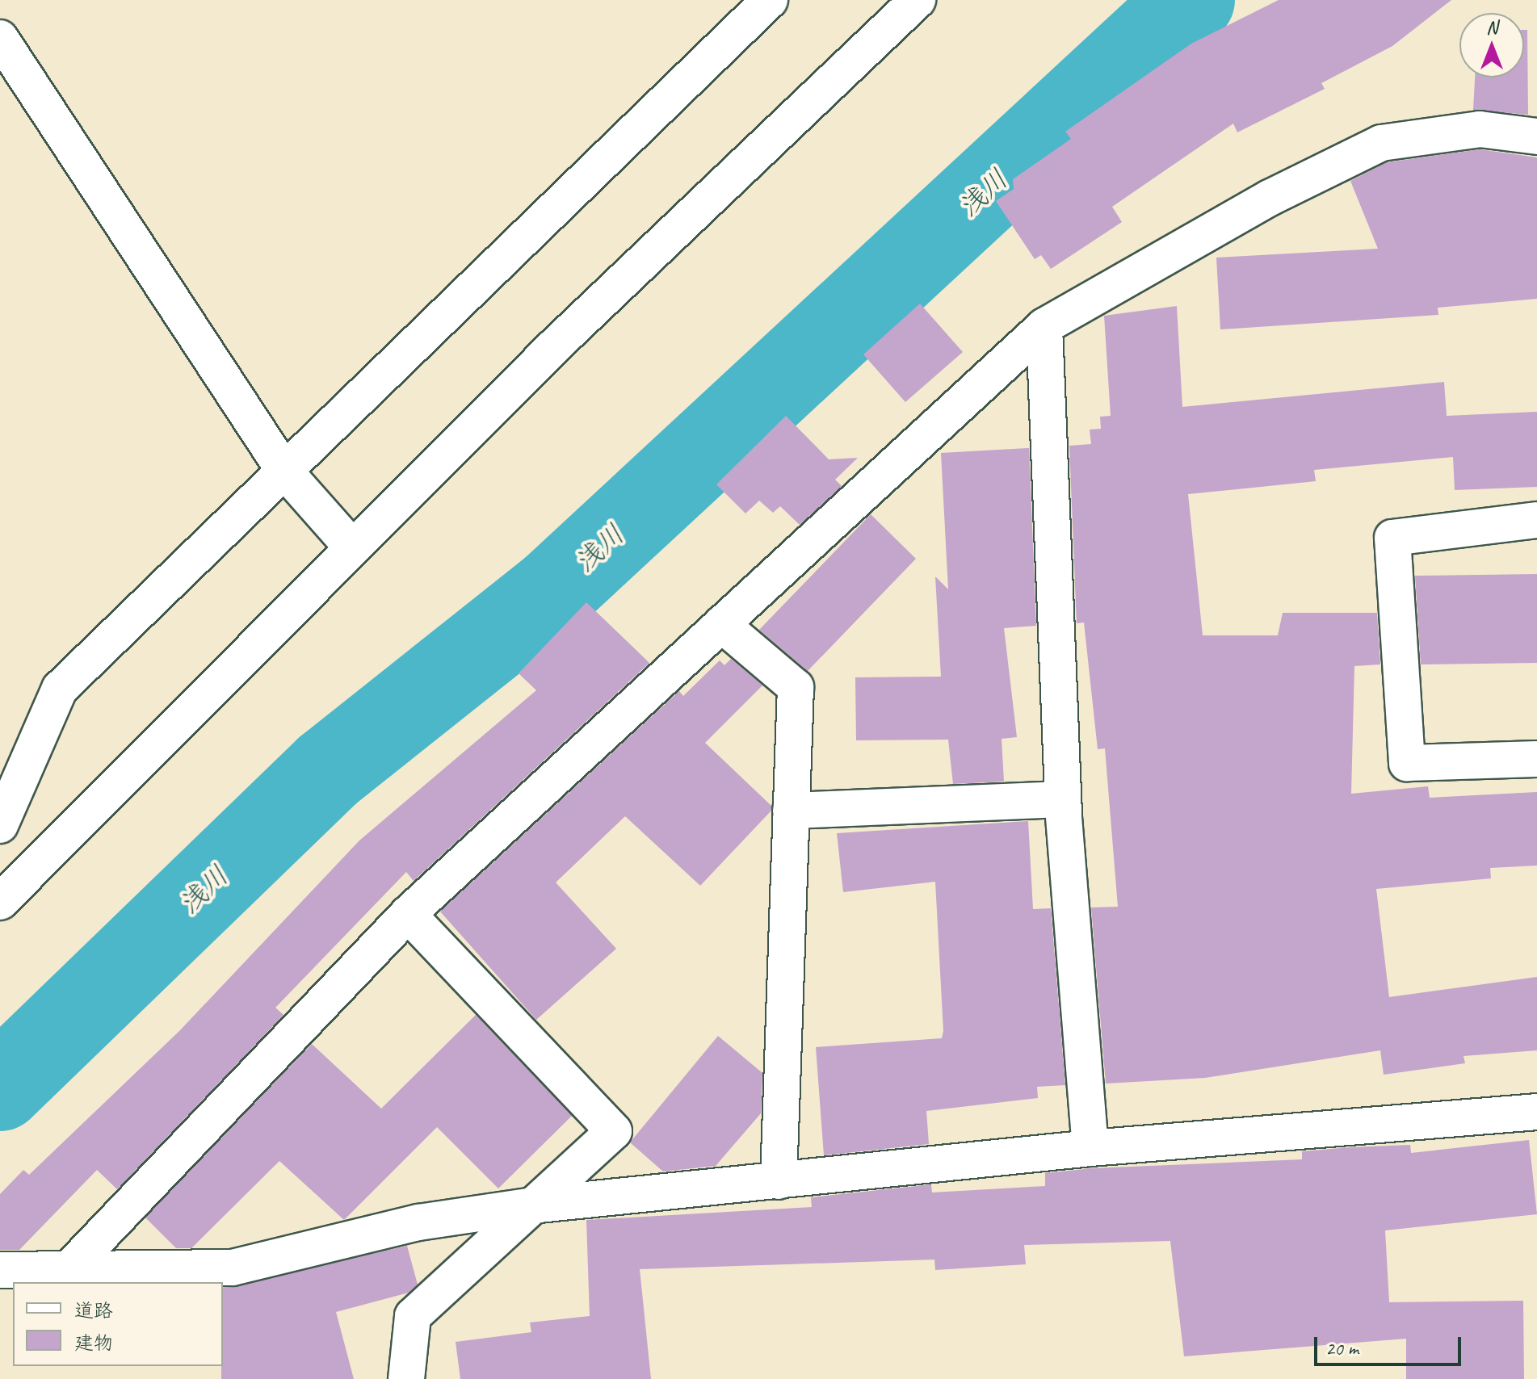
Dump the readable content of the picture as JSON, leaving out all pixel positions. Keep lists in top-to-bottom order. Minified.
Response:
{"water":["浅川"],"legend":["道路","建物"],"scale_bar":"20 m","north":"top"}
